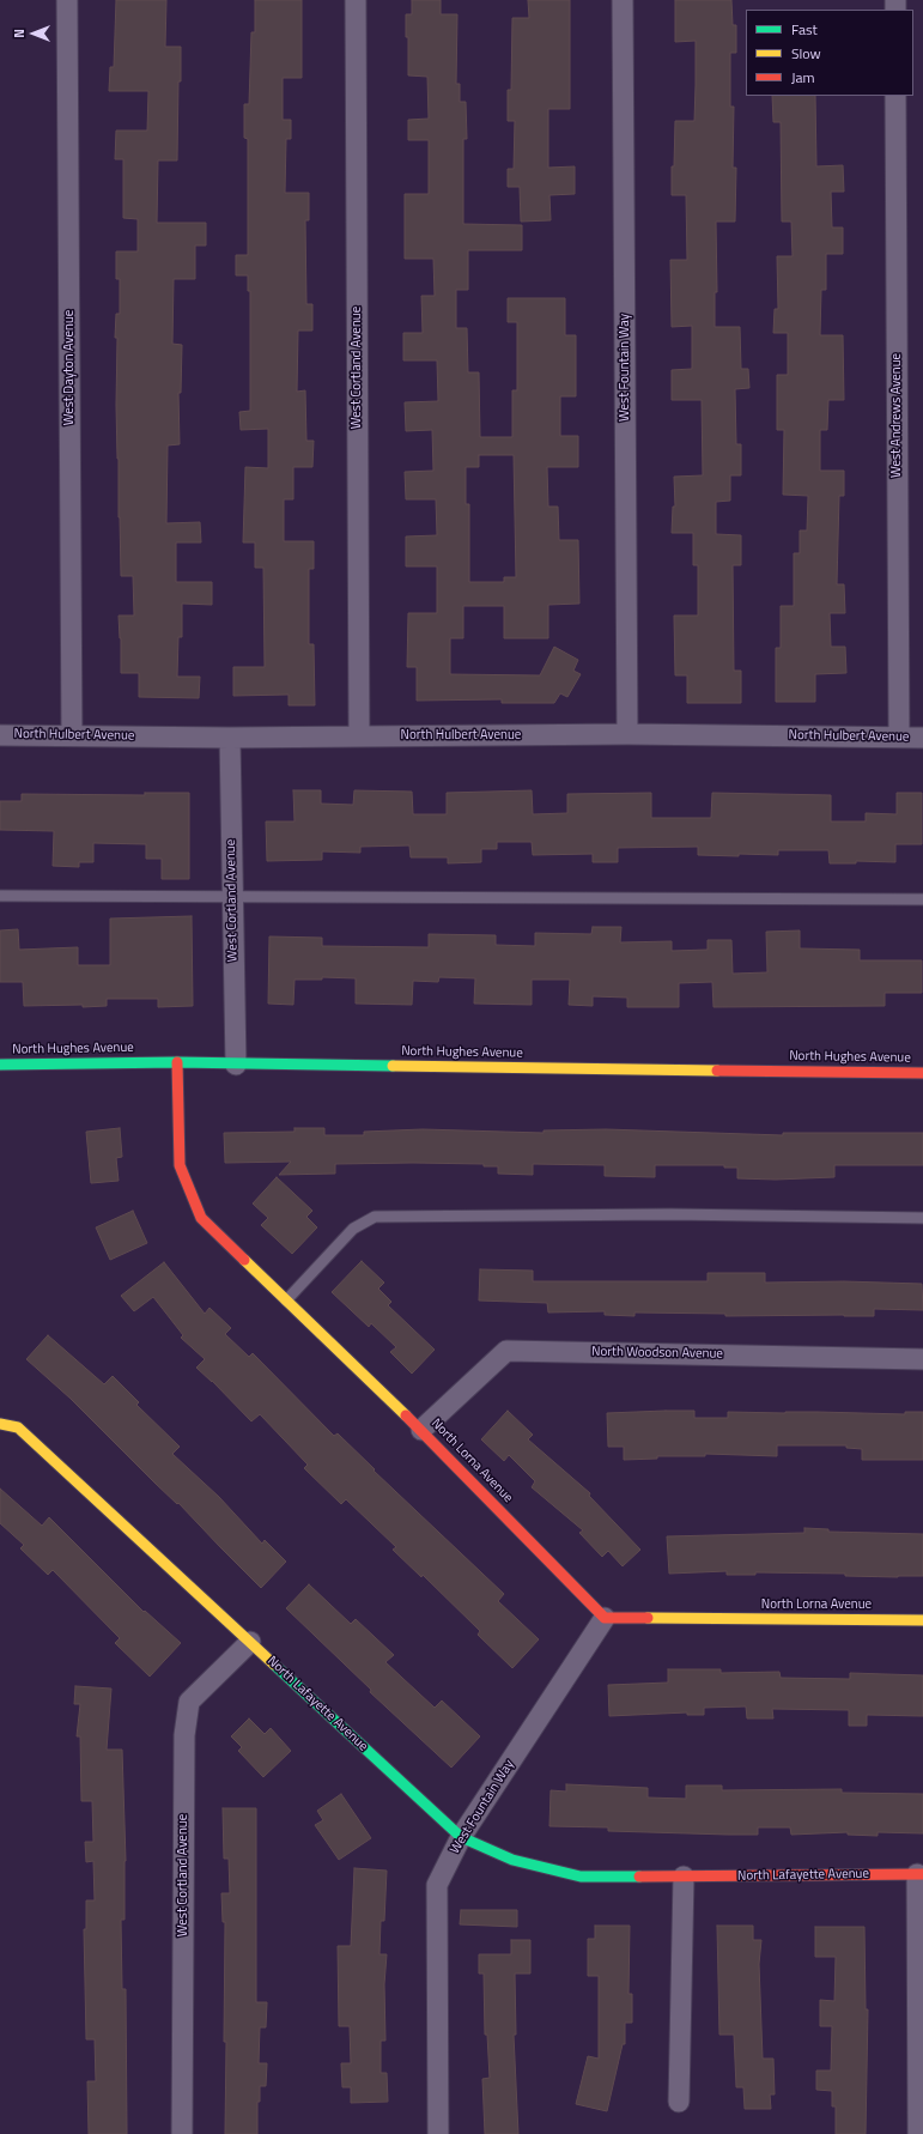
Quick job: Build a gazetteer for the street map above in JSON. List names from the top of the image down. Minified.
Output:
{"streets":{"street":["West Dayton Avenue","West Cortland Avenue","West Fountain Way","West Andrews Avenue","North Hulbert Avenue","North Hughes Avenue","North Woodson Avenue","North Lorna Avenue","North Lafayette Avenue"]},"crossings":[["West Dayton Avenue","North Hulbert Avenue"],["West Cortland Avenue","North Hulbert Avenue"],["West Cortland Avenue","North Hughes Avenue"],["West Cortland Avenue","North Lafayette Avenue"],["West Fountain Way","North Hulbert Avenue"],["West Fountain Way","North Lorna Avenue"],["West Fountain Way","North Lafayette Avenue"],["West Andrews Avenue","North Hulbert Avenue"],["North Hughes Avenue","North Lorna Avenue"],["North Woodson Avenue","North Lorna Avenue"]],"legend":["Fast","Slow","Jam"],"north":"left"}
